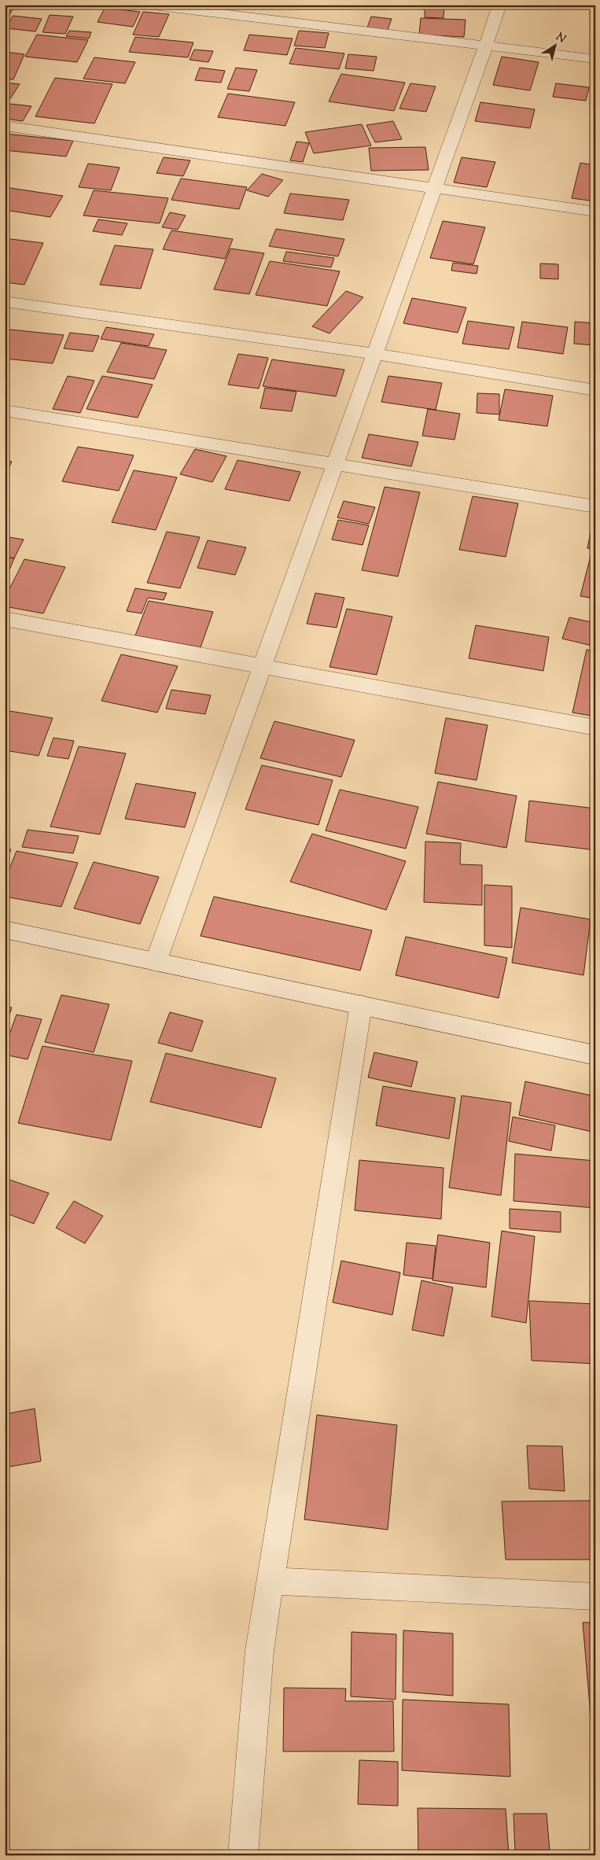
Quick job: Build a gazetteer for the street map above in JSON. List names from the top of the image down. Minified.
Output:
{"north":"top right"}
